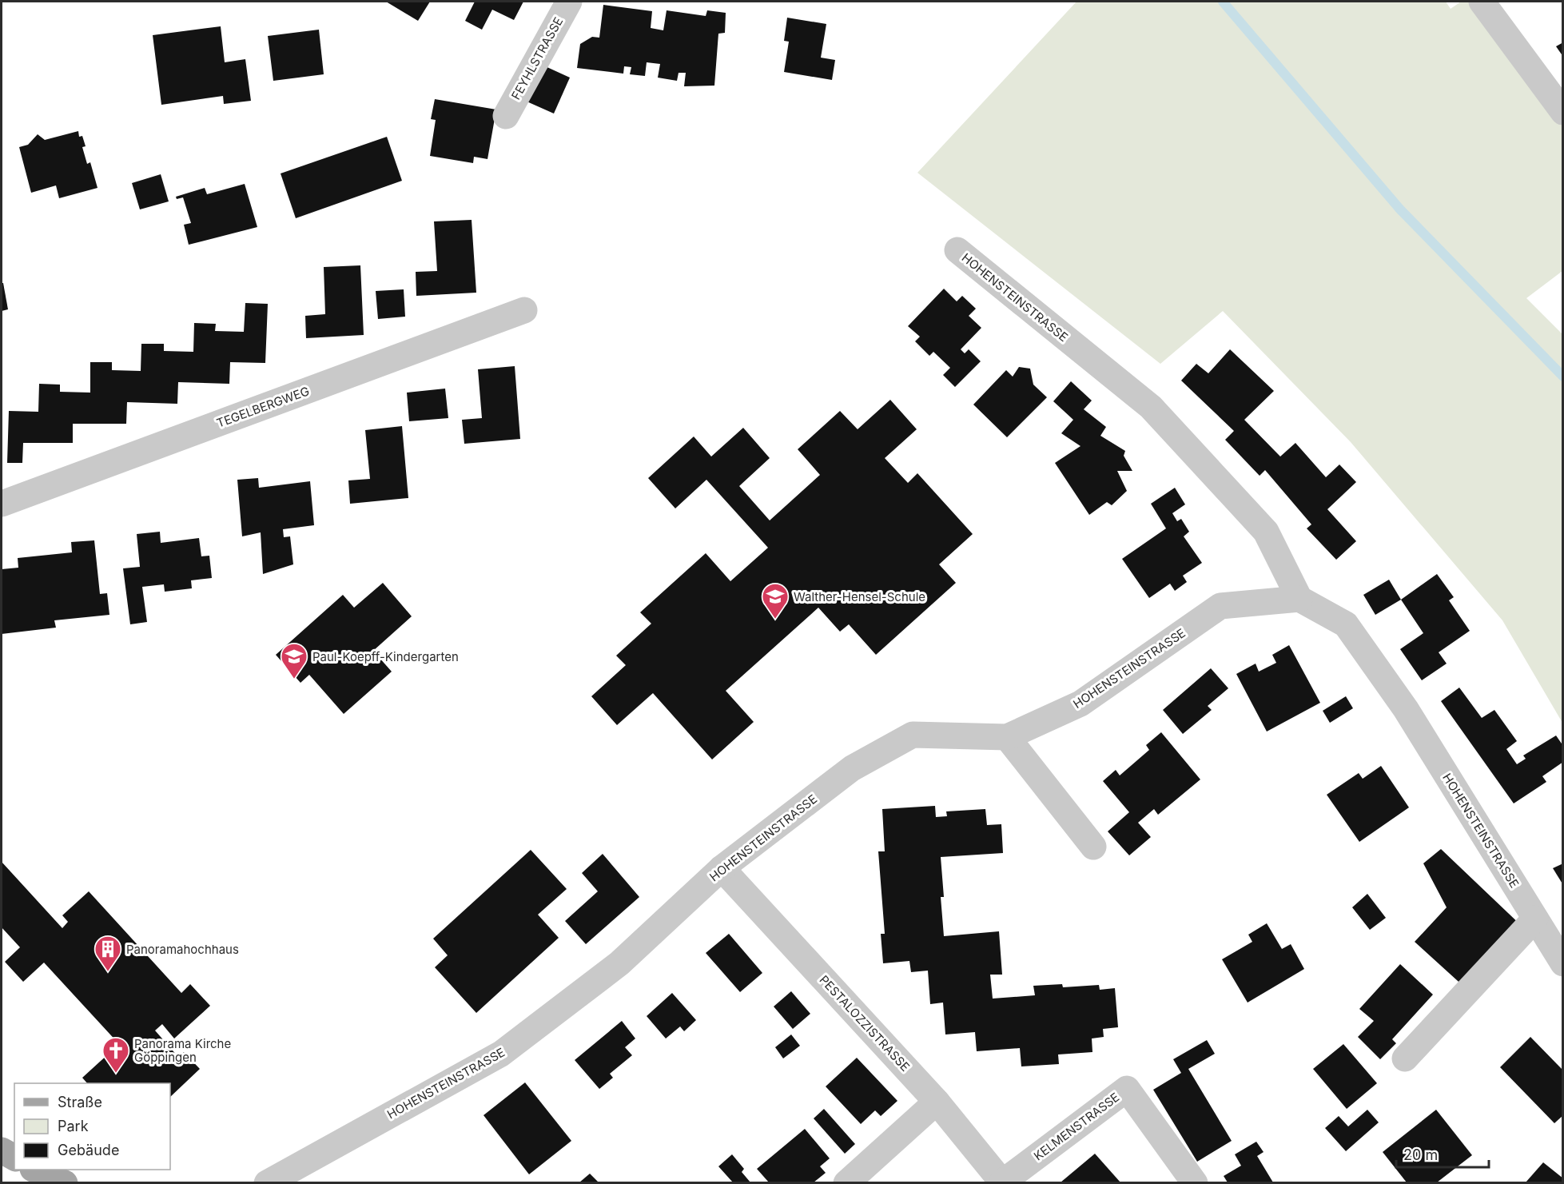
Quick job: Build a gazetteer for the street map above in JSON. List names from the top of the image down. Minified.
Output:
{"streets":{"street":["FEYHLSTRASSE","HOHENSTEINSTRASSE","TEGELBERGWEG","PESTALOZZISTRASSE","KELMENSTRASSE"]},"crossings":[["HOHENSTEINSTRASSE","PESTALOZZISTRASSE"],["PESTALOZZISTRASSE","KELMENSTRASSE"]],"places":{"school or university":["Walther-Hensel-Schule","Paul-Koepff-Kindergarten"],"building":["Panoramahochhaus"],"church":["Panorama Kirche Göppingen"]},"legend":["Straße","Park","Gebäude"],"scale_bar":"20 m"}
